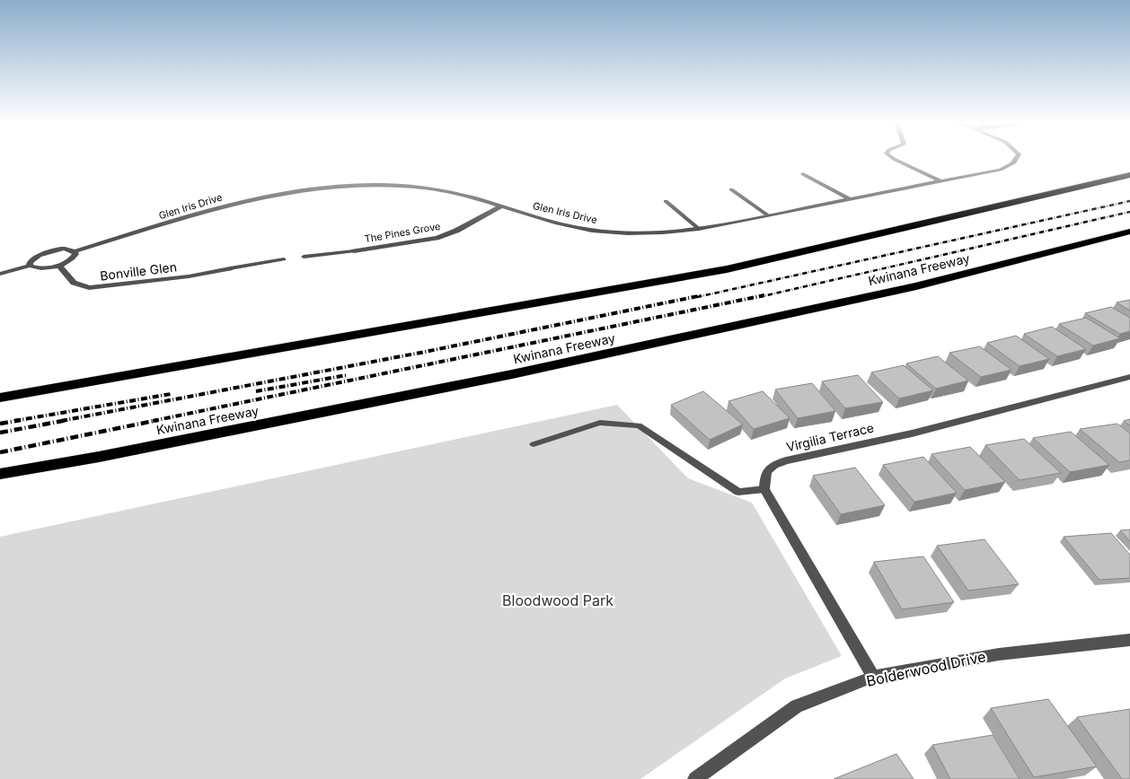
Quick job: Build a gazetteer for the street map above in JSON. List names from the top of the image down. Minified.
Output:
{"streets":{"highway":["Kwinana Freeway"],"street":["Glen Iris Drive","The Pines Grove","Bonville Glen","Virgilia Terrace","Bolderwood Drive"]},"crossings":[["Glen Iris Drive","The Pines Grove"]],"parks":["Bloodwood Park"]}
